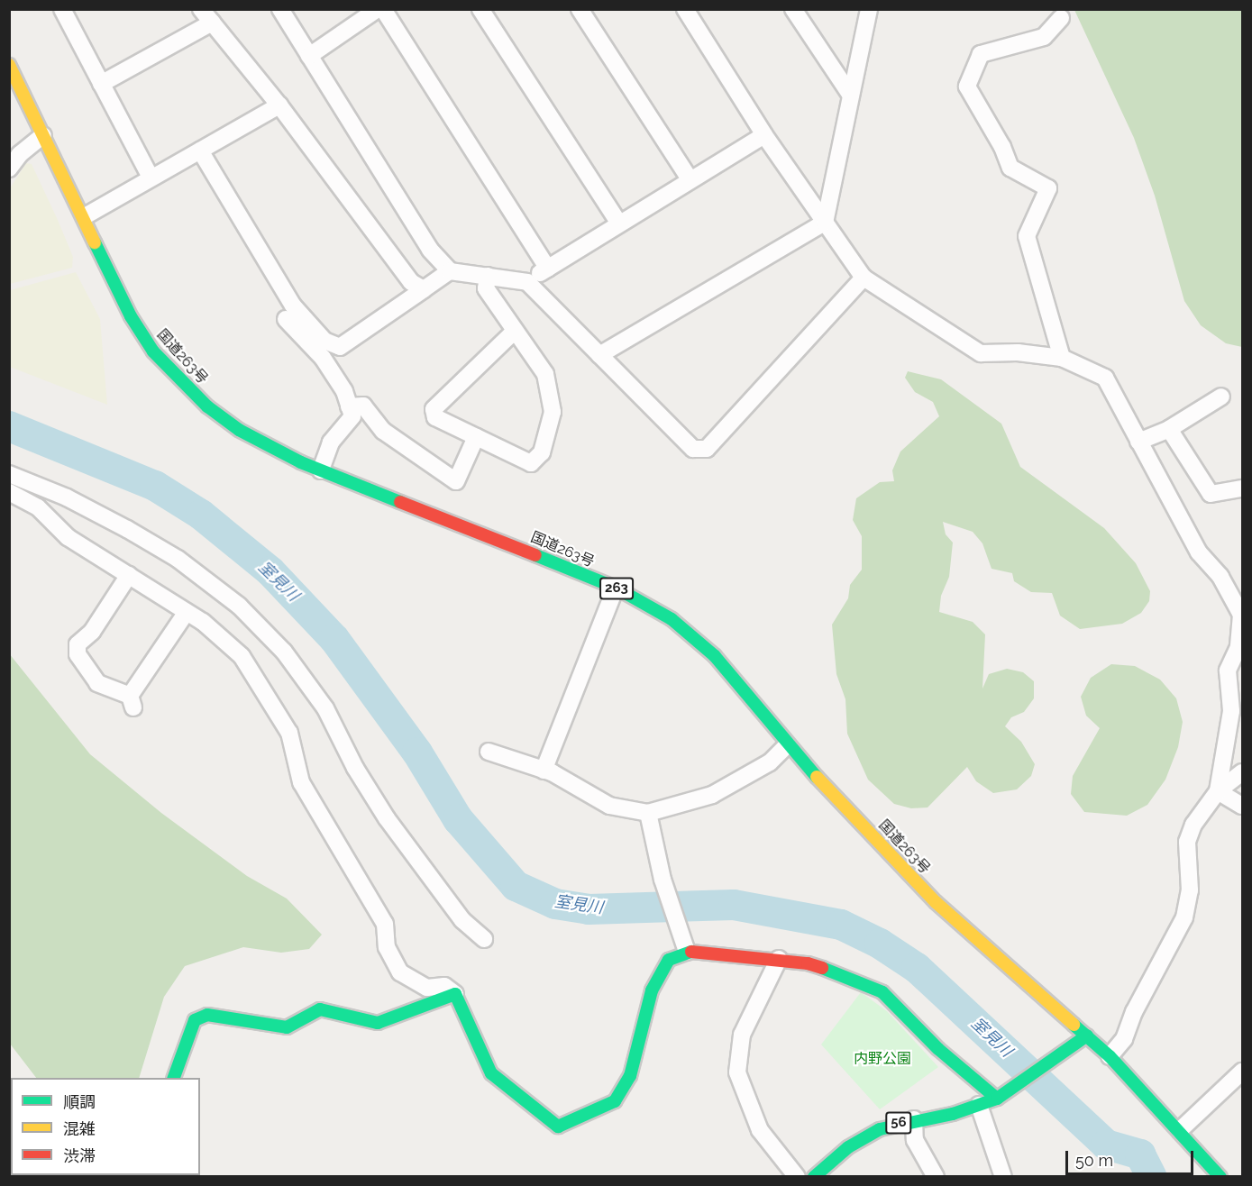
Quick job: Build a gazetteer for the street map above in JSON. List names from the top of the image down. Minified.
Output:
{"streets":{"main road":["国道263号","263","56"]},"crossings":[["国道263号","56"]],"water":["室見川"],"parks":["内野公園"],"legend":["順調","混雑","渋滞"],"scale_bar":"50 m"}
